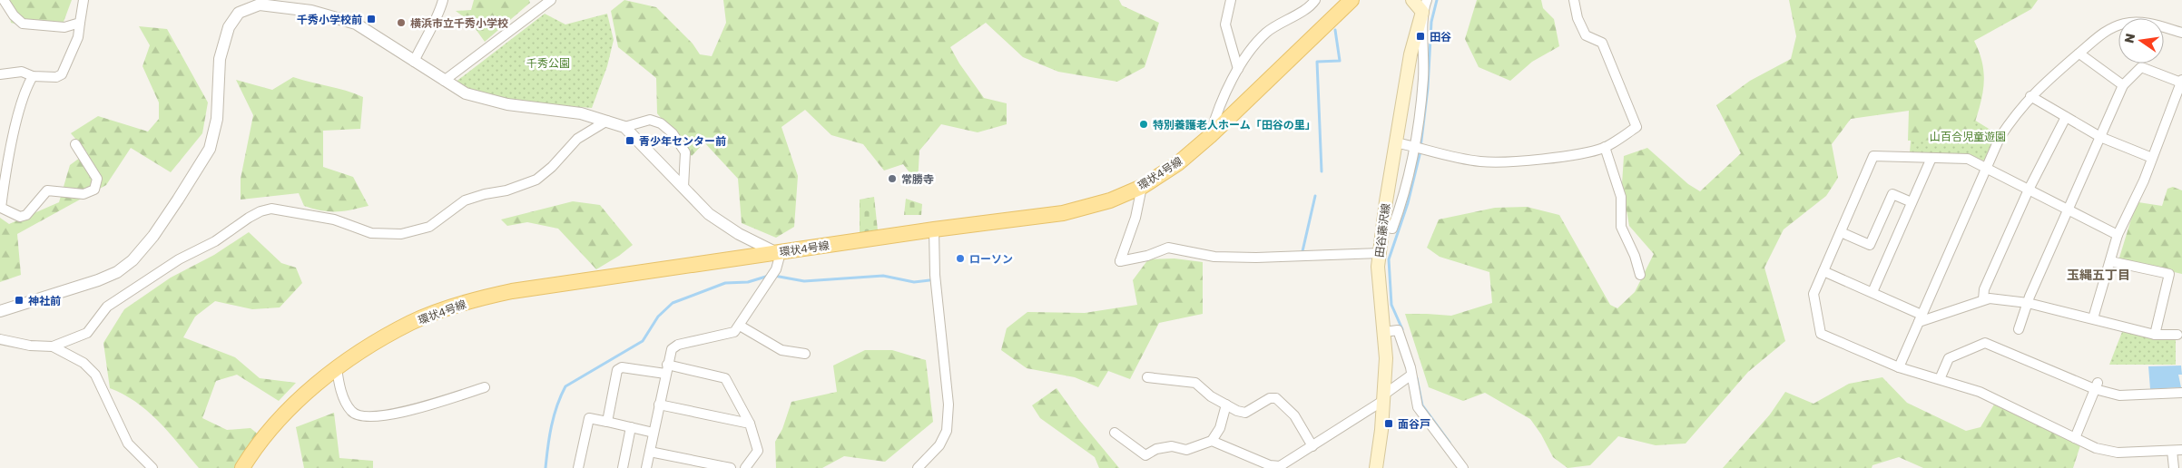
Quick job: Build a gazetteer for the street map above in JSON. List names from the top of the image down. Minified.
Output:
{"streets":{"main road":["環状4号線","田谷藤沢線"]},"districts":["玉縄五丁目"],"parks":["千秀公園","山百合児童遊園"],"places":{"transit":["千秀小学校前","田谷","青少年センター前","神社前","面谷戸"],"other":["横浜市立千秀小学校","特別養護老人ホーム「田谷の里」","常勝寺","ローソン"]},"north":"left"}
